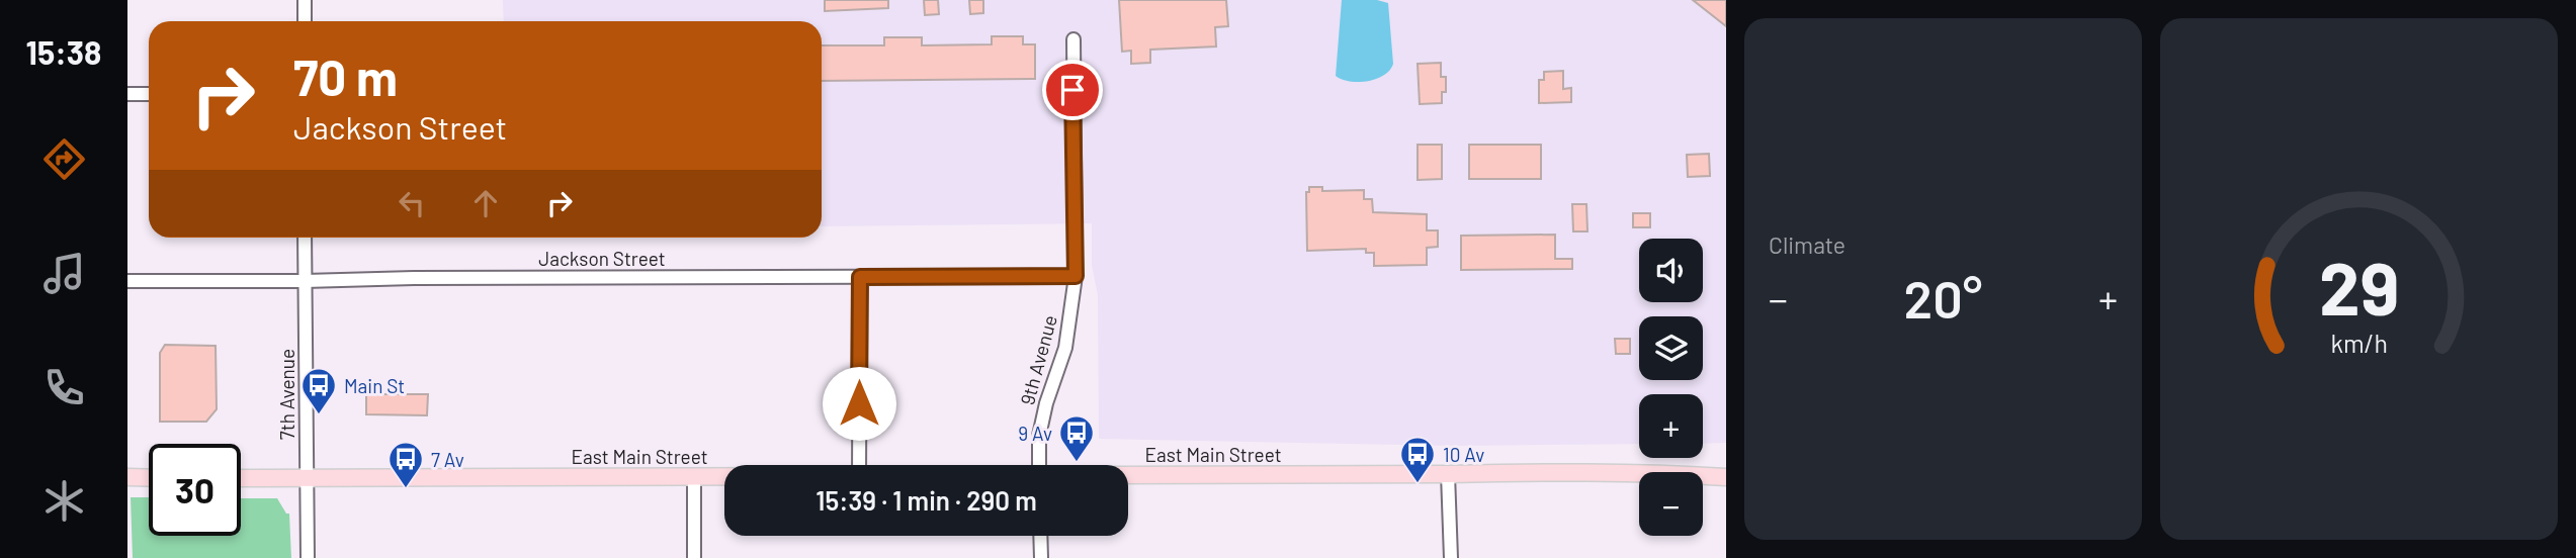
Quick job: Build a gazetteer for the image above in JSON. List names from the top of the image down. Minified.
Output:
{"streets":{"main road":["East Main Street"],"street":["Jackson Street","9th Avenue","7th Avenue"]},"crossings":[["Jackson Street","9th Avenue"],["Jackson Street","7th Avenue"],["7th Avenue","East Main Street"]],"places":{"bus stop":["Main St","9 Av","10 Av","7 Av"]},"page":{"tabs":"15:38","tile":"Climate","turn":["70 m","Jackson Street"],"map_buttons":["+","−"],"heat":["−","20°","+"],"limit":"30","trip":"15:39 · 1 min · 290 m","gauge":["29","km/h"]}}
